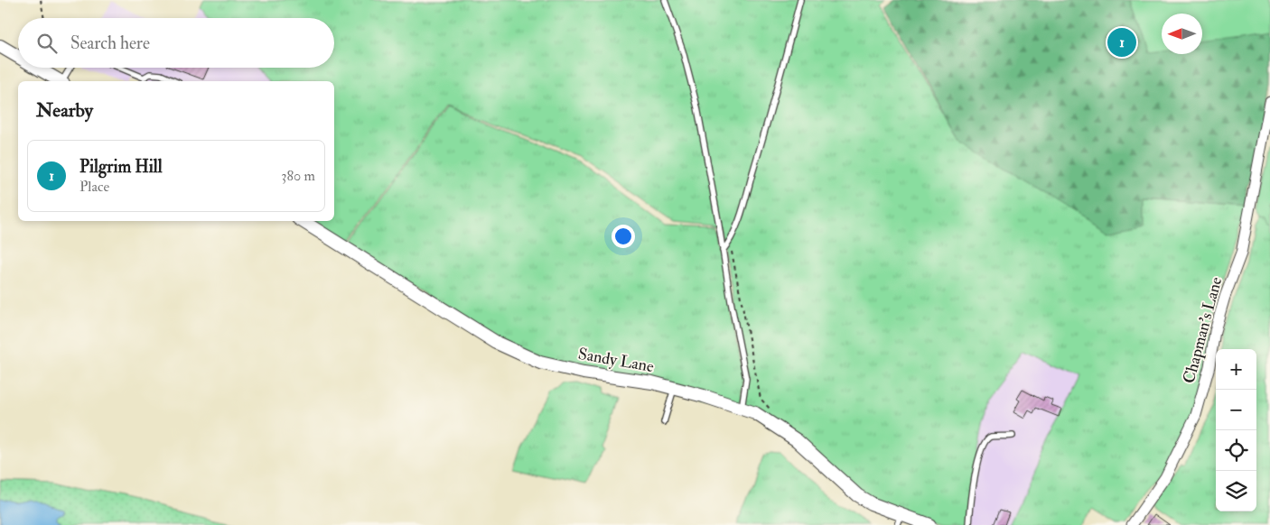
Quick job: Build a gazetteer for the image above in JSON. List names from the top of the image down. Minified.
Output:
{"streets":{"street":["Chapman's Lane","Sandy Lane"]},"north":"left","page":{"search":"Search here","pins":"1","heading":"Nearby","list":[{"mark":"1","name":"Pilgrim Hill","note":"Place","value":"380 m"}],"map_buttons":["+","−"]}}
